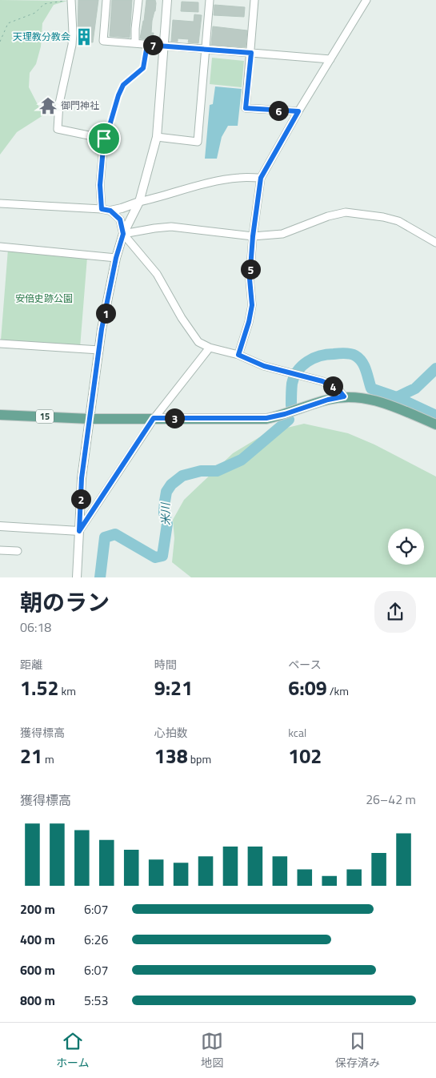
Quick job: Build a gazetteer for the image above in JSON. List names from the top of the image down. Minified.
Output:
{"streets":{"main road":["15"]},"water":["米川"],"parks":["安倍史跡公園"],"places":{"building":["天理教分教会"],"temple":["御門神社"]},"page":{"pins":["7","6","5","1","4","3","2"],"heading":["朝のラン","06:18"],"stats":[["距離","1.52 km"],["時間","9:21"],["ペース","6:09 /km"],["獲得標高","21 m"],["心拍数","138 bpm"],["kcal","102"]],"chart":["獲得標高","26–42 m"],"list":[{"name":"200 m","note":"6:07"},{"name":"400 m","note":"6:26"},{"name":"600 m","note":"6:07"},{"name":"800 m","note":"5:53"}],"tabs":["ホーム","地図","保存済み"]}}
